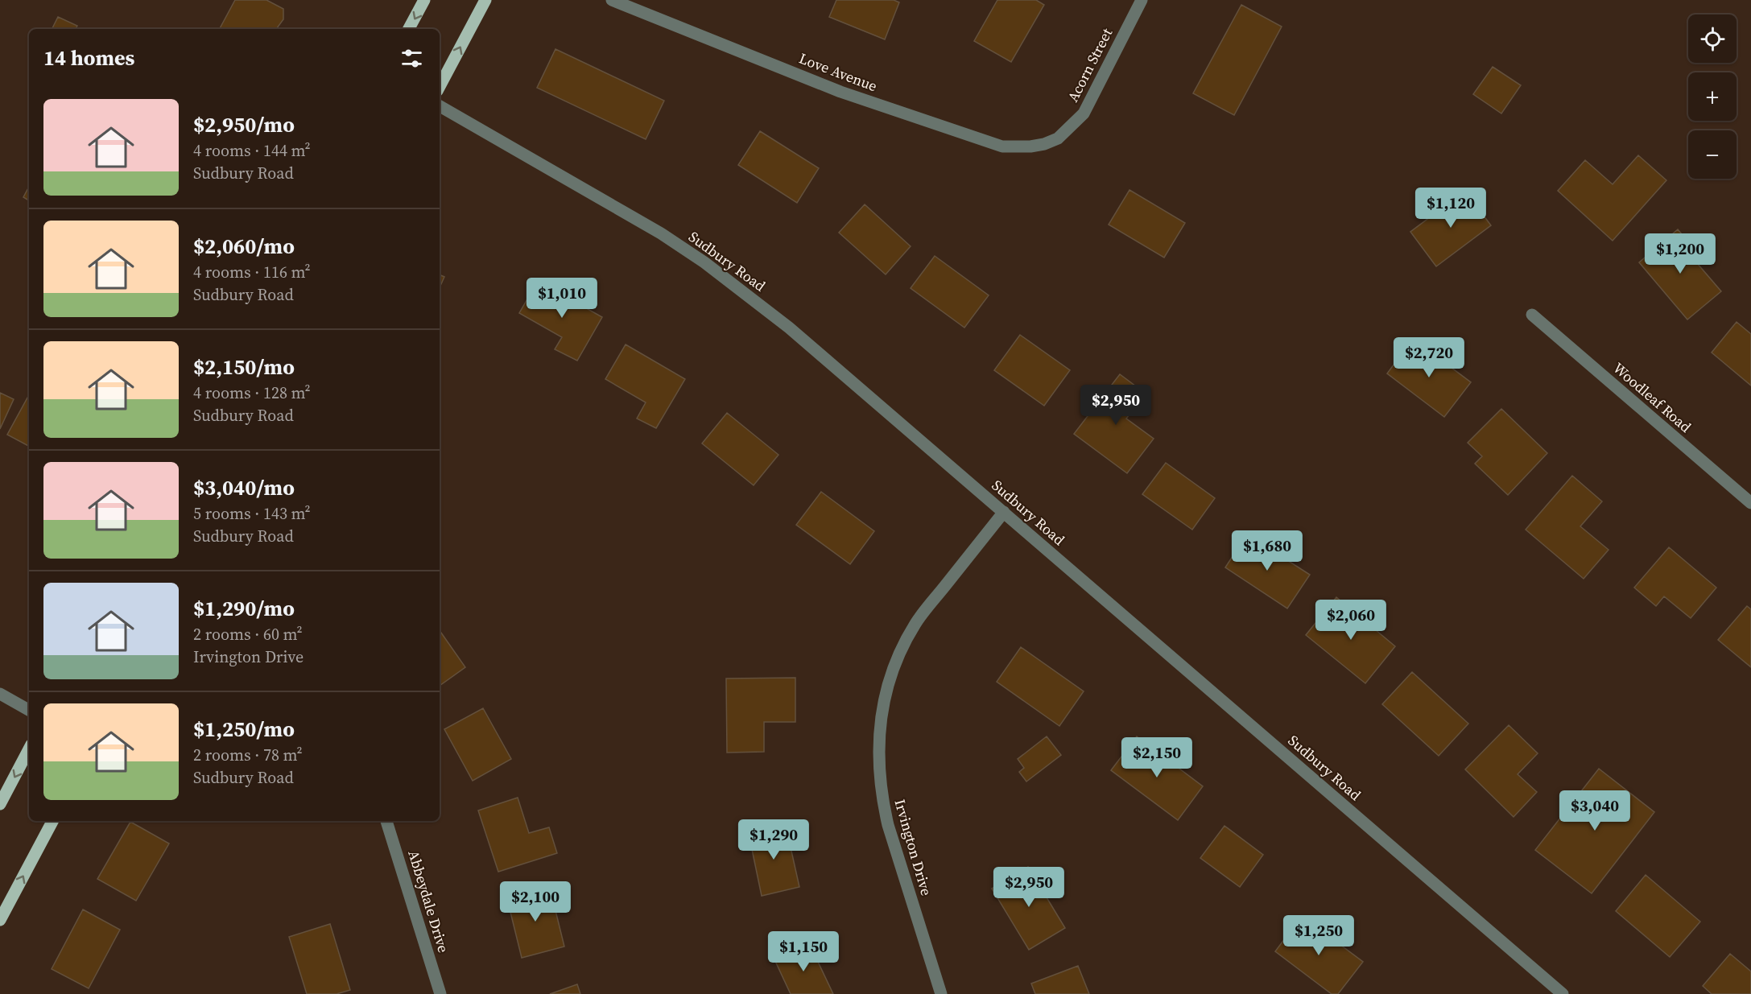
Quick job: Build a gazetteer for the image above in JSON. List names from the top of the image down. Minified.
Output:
{"streets":{"street":["Acorn Street","Love Avenue","Sudbury Road","Woodleaf Road","Irvington Drive","Abbeydale Drive"]},"crossings":[["Acorn Street","Love Avenue"],["Sudbury Road","Irvington Drive"]],"page":{"map_buttons":["+","−"],"heading":"14 homes","list":[{"name":"$2,950/mo","note":"4 rooms · 144 m² · Sudbury Road"},{"name":"$2,060/mo","note":"4 rooms · 116 m² · Sudbury Road"},{"name":"$2,150/mo","note":"4 rooms · 128 m² · Sudbury Road"},{"name":"$3,040/mo","note":"5 rooms · 143 m² · Sudbury Road"},{"name":"$1,290/mo","note":"2 rooms · 60 m² · Irvington Drive"},{"name":"$1,250/mo","note":"2 rooms · 78 m² · Sudbury Road"}],"price":["$1,120","$1,200","$1,010","$2,720","$2,950","$1,680","$2,060","$2,150","$3,040","$1,290","$2,950","$2,100","$1,250","$1,150"]}}
